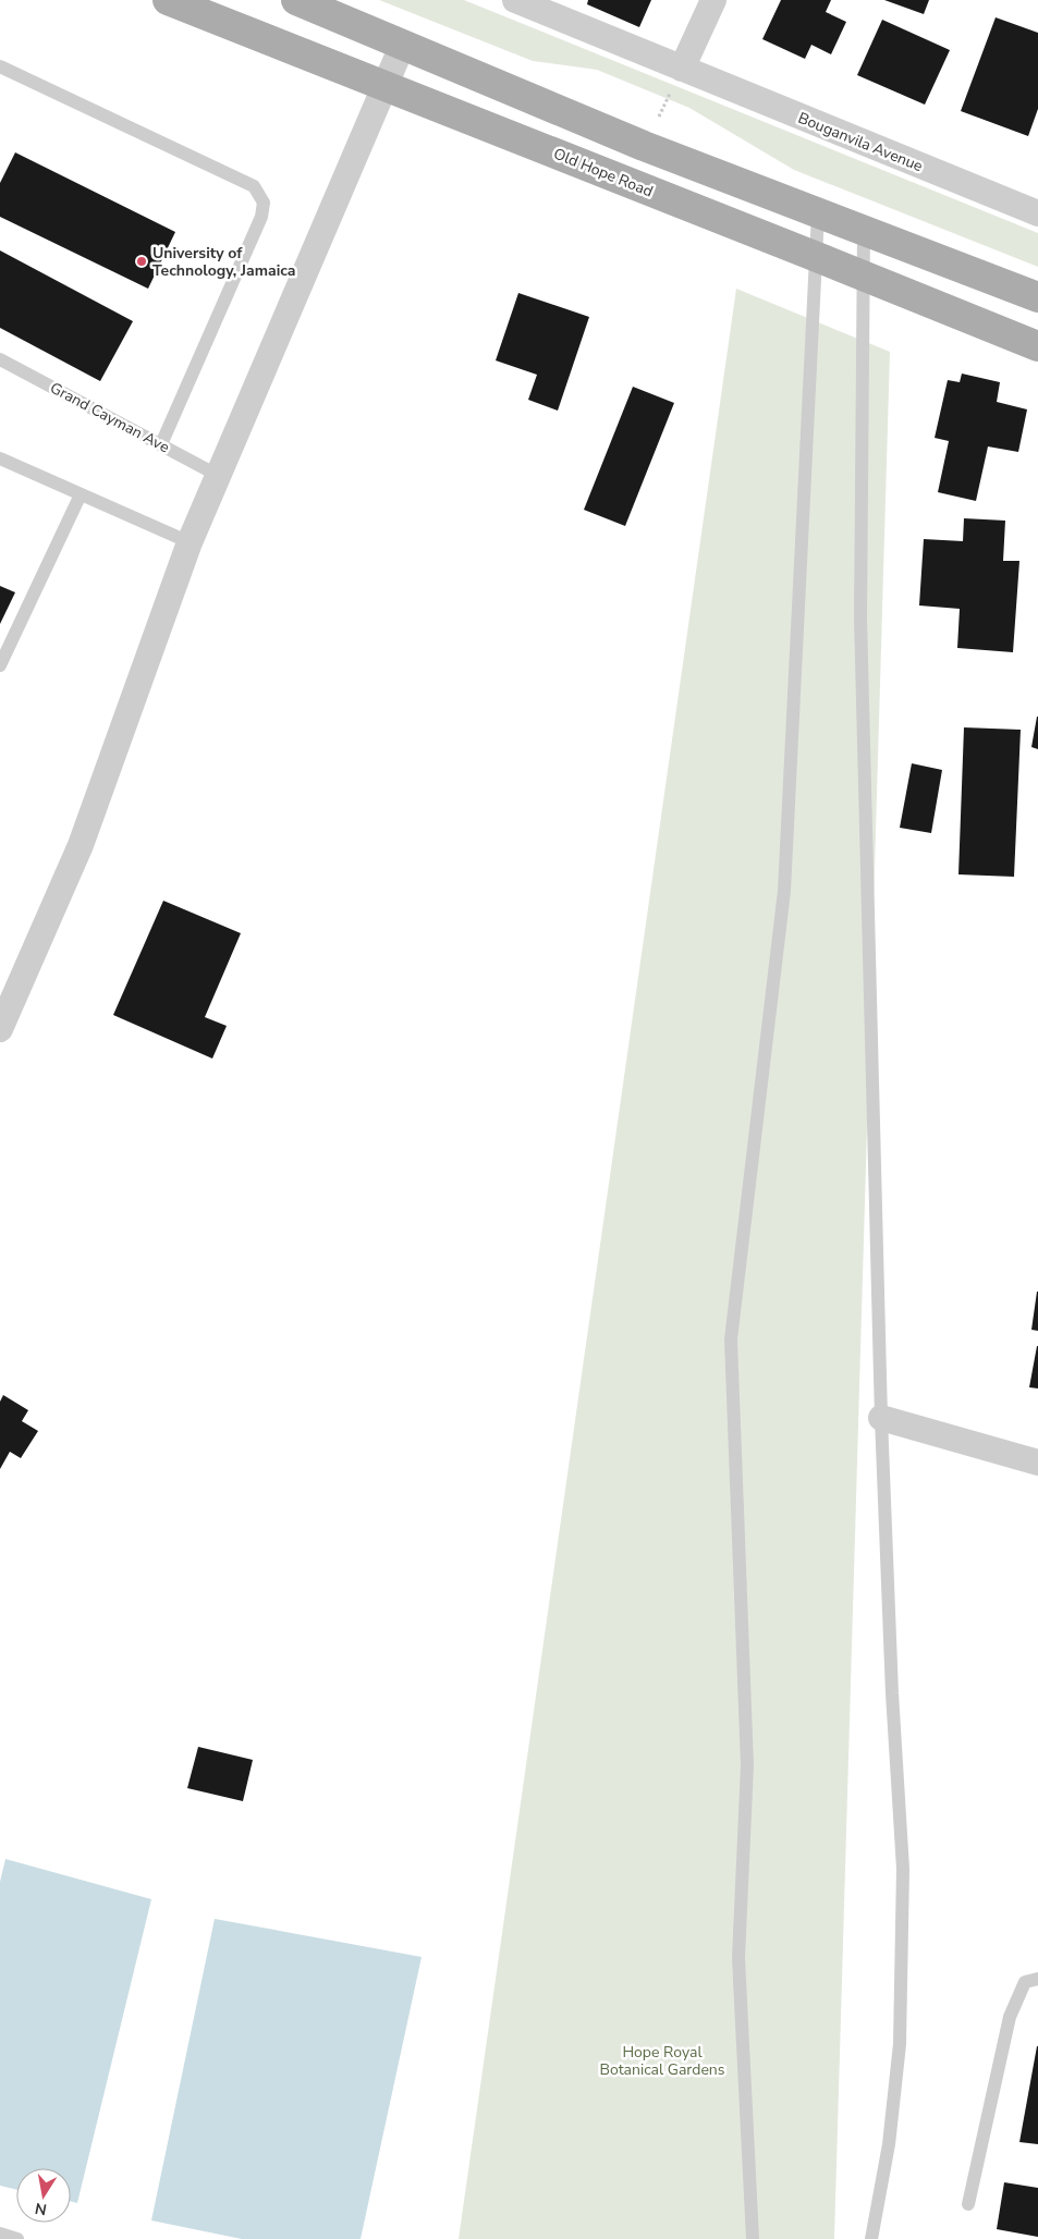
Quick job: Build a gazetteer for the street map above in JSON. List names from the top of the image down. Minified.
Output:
{"streets":{"main road":["Old Hope Road"],"street":["Bouganvila Avenue"],"lane":["Grand Cayman Ave"]},"parks":["Hope Royal Botanical Gardens"],"places":["University of Technology, Jamaica"],"north":"bottom"}
